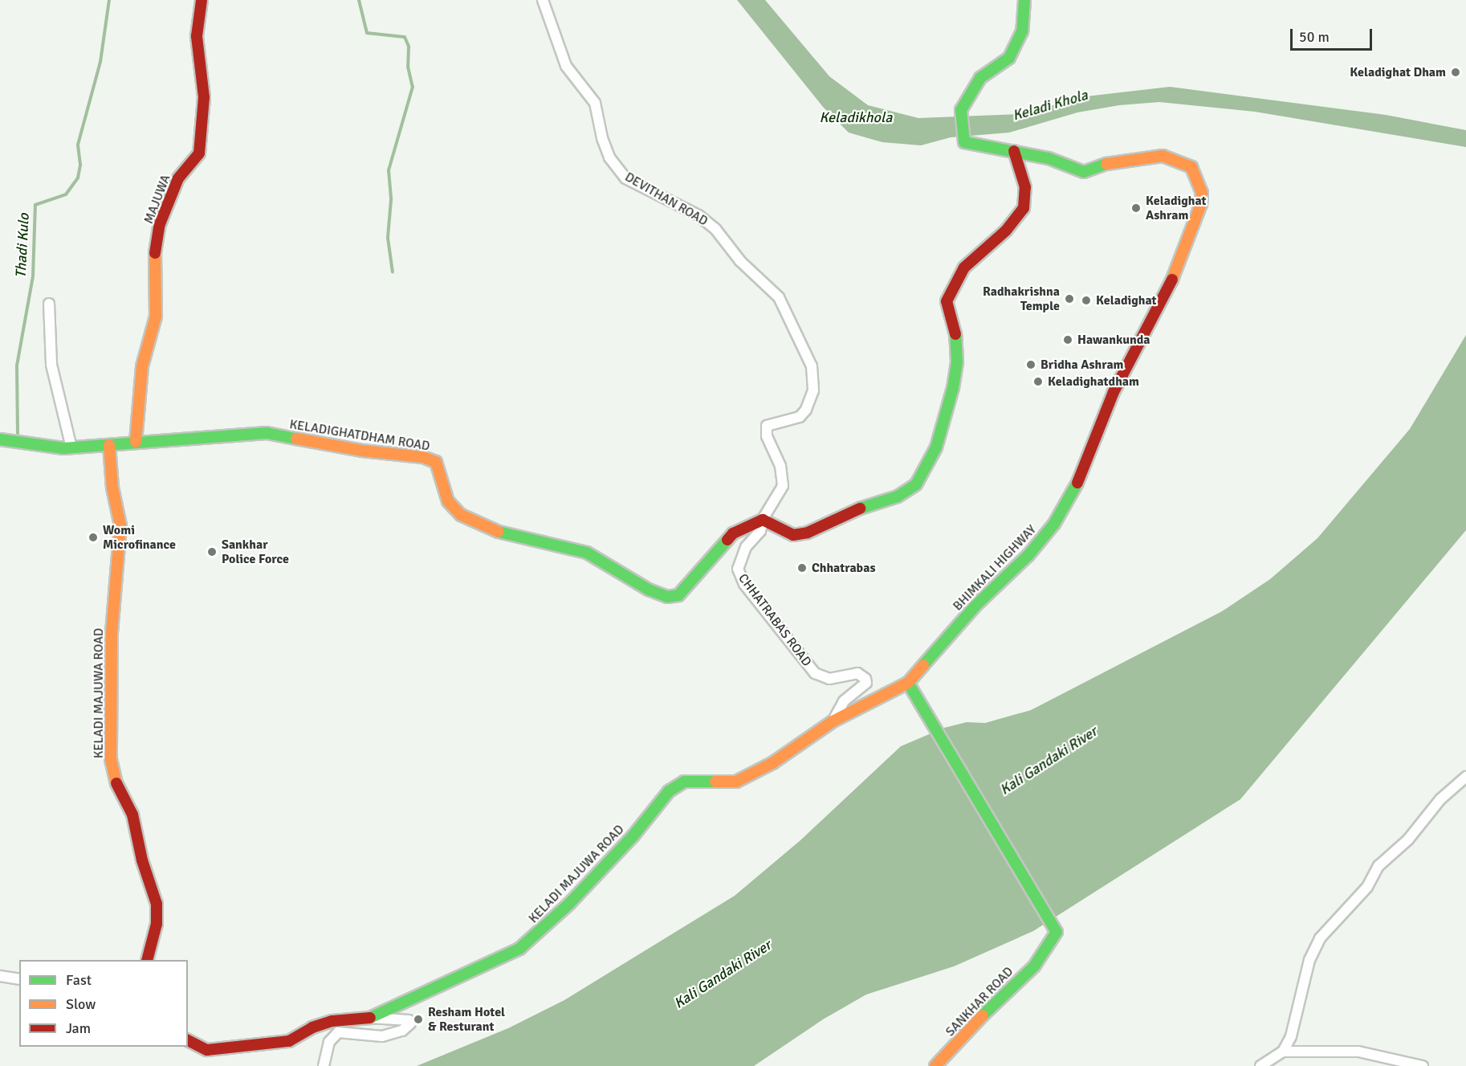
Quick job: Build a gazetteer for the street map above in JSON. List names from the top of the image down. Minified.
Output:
{"streets":{"street":["MAJUWA","DEVITHAN ROAD","KELADIGHATDHAM ROAD","BHIMKALI HIGHWAY","CHHATRABAS ROAD","KELADI MAJUWA ROAD","SANKHAR ROAD"]},"crossings":[["MAJUWA","KELADIGHATDHAM ROAD"],["DEVITHAN ROAD","KELADIGHATDHAM ROAD"],["DEVITHAN ROAD","CHHATRABAS ROAD"],["KELADIGHATDHAM ROAD","CHHATRABAS ROAD"],["BHIMKALI HIGHWAY","KELADI MAJUWA ROAD"],["BHIMKALI HIGHWAY","SANKHAR ROAD"],["CHHATRABAS ROAD","KELADI MAJUWA ROAD"],["KELADI MAJUWA ROAD","SANKHAR ROAD"]],"water":["Keladi Khola","Keladikhola","Thadi Kulo","Kali Gandaki River"],"places":["Keladighat Dham","Keladighat Ashram","Radhakrishna Temple","Keladighat","Hawankunda","Bridha Ashram","Keladighatdham","Womi Microfinance","Sankhar Police Force","Chhatrabas","Resham Hotel & Resturant"],"legend":["Fast","Slow","Jam"],"scale_bar":"50 m"}
